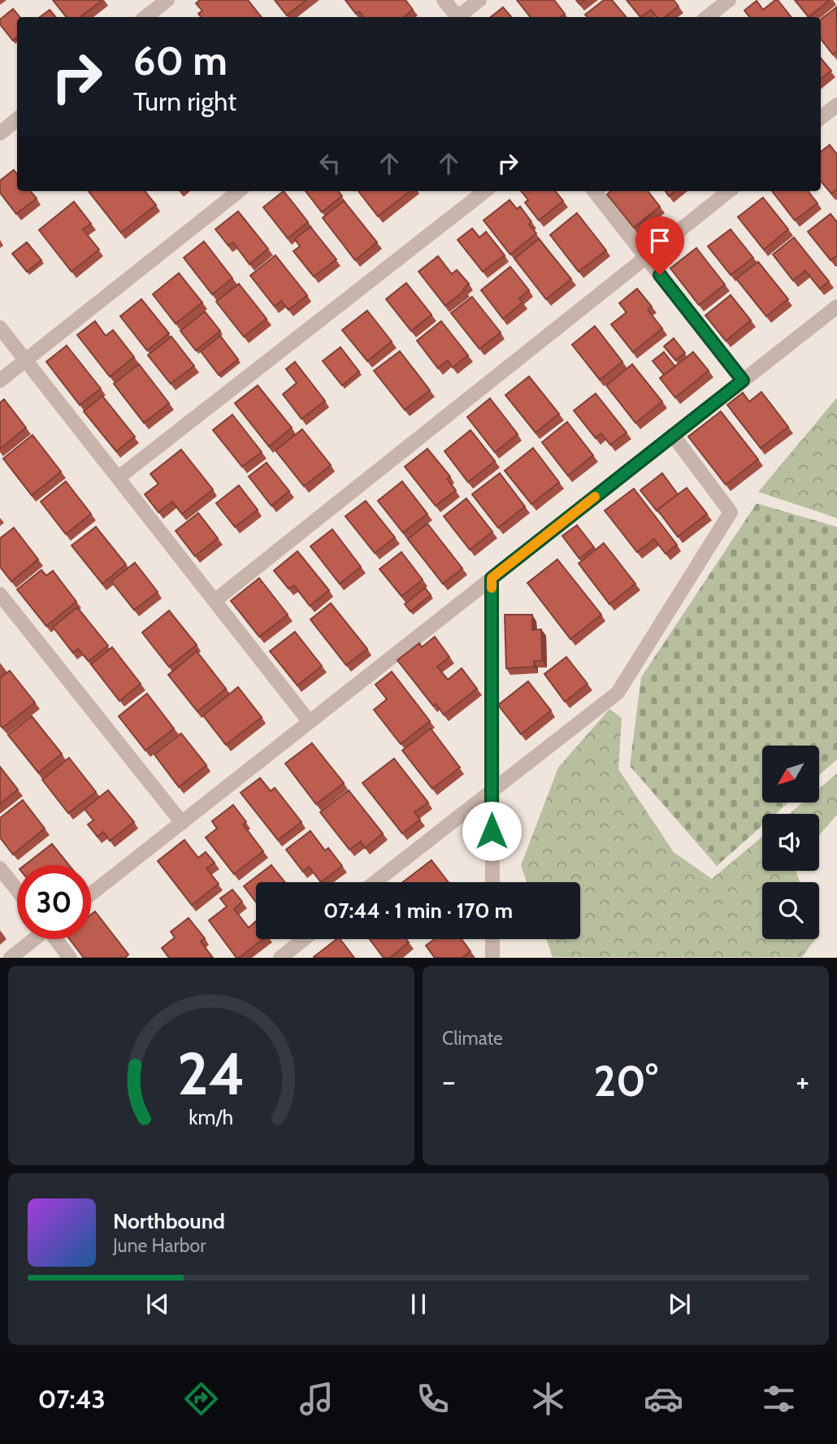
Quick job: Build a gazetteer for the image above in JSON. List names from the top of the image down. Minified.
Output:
{"north":"bottom left","page":{"turn":["60 m","Turn right"],"limit":"30","trip":"07:44 · 1 min · 170 m","tile":"Climate","heat":["−","20°","+"],"song":["Northbound","June Harbor"],"tabs":"07:43","gauge":["24","km/h"]}}
